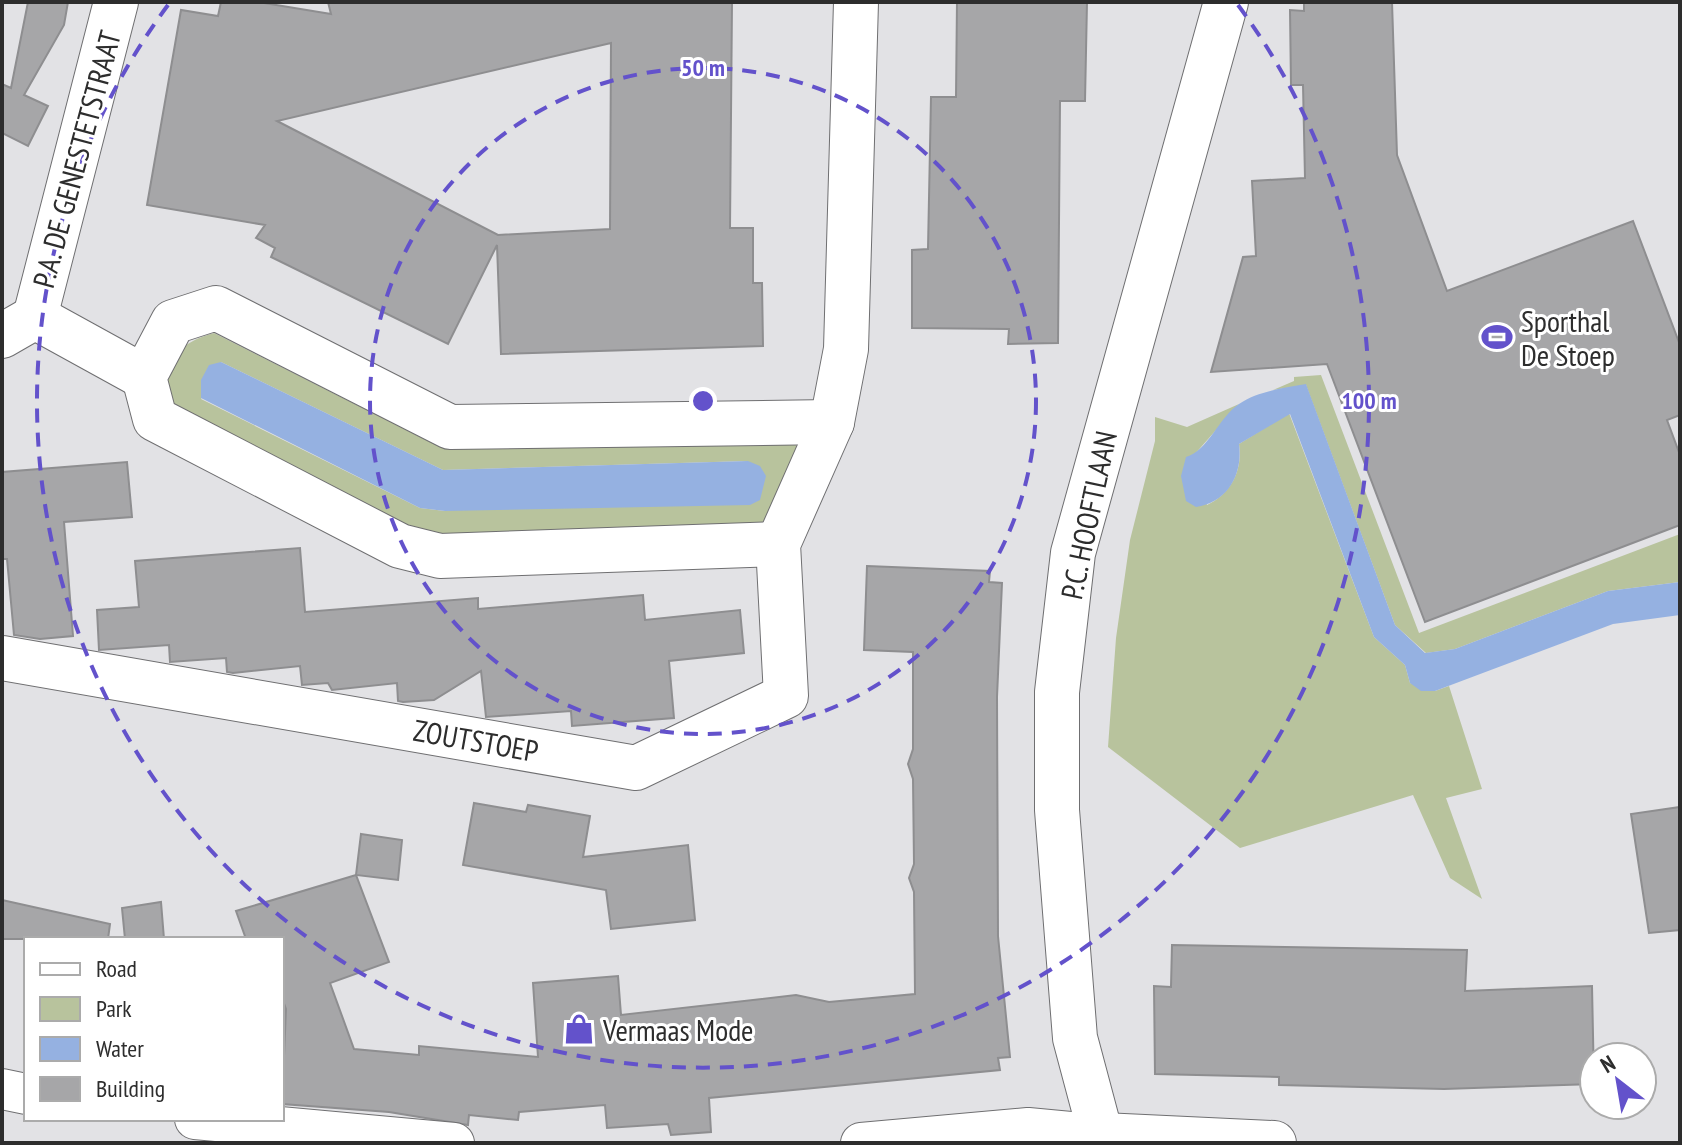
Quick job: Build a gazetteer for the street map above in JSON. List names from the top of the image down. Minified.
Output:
{"streets":{"street":["P.A. DE GENESTETSTRAAT","P.C. HOOFTLAAN","ZOUTSTOEP"]},"places":{"sports":["Sporthal De Stoep"],"shop":["Vermaas Mode"]},"legend":["Road","Park","Water","Building"],"north":"top left","rings":["50 m","100 m"]}
